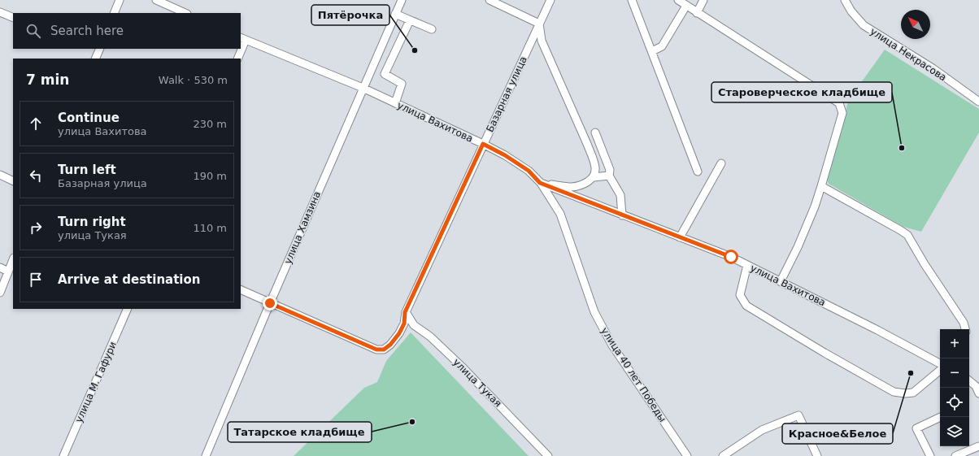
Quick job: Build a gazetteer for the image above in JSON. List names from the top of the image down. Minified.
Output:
{"streets":{"street":["улица Некрасова","Базарная улица","улица Вахитова","улица Хамзина","улица 40 лет Победы","улица М. Гафури","улица Тукая"]},"crossings":[["Базарная улица","улица Вахитова"],["Базарная улица","улица Хамзина"],["Базарная улица","улица Тукая"],["улица Вахитова","улица Хамзина"],["улица Вахитова","улица 40 лет Победы"]],"places":["Пятёрочка","Староверческое кладбище","Красное&Белое","Татарское кладбище"],"north":"top left","page":{"search":"Search here","heading":["7 min","Walk · 530 m"],"list":[["Continue","улица Вахитова","230 m"],["Turn left","Базарная улица","190 m"],["Turn right","улица Тукая","110 m"],"Arrive at destination"],"map_buttons":["+","−"]}}
